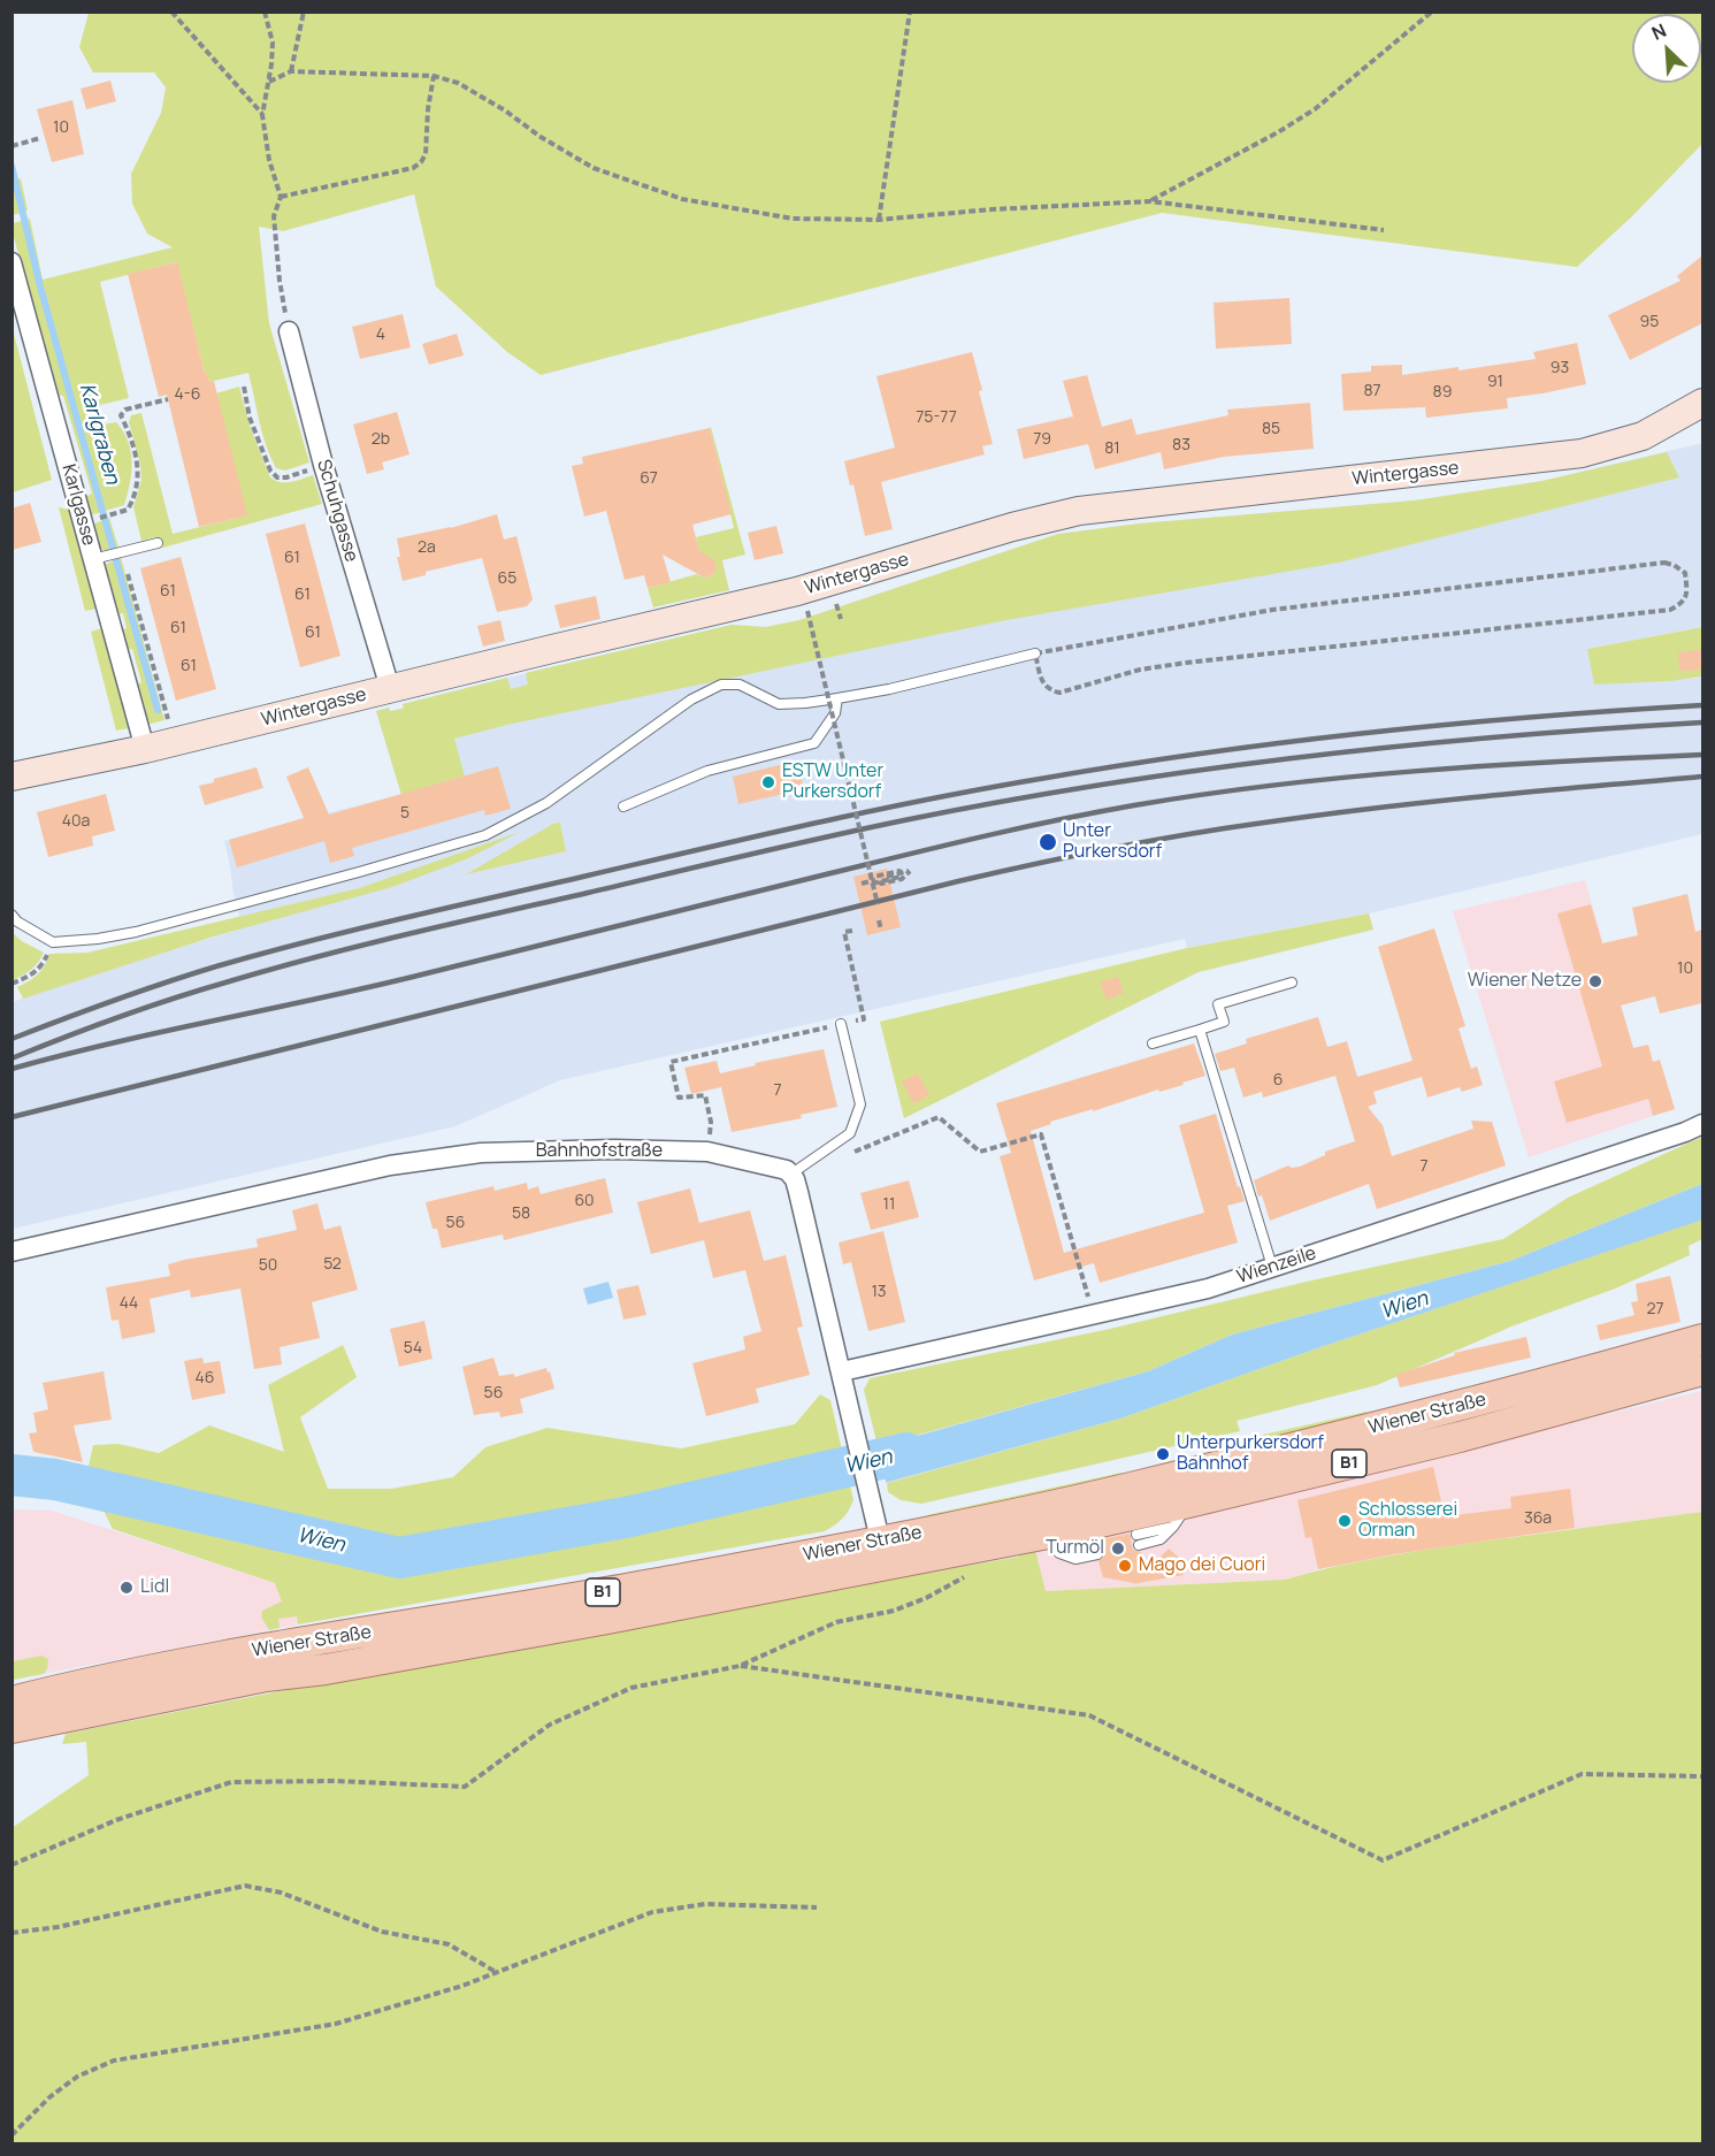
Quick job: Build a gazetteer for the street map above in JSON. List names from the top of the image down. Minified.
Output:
{"streets":{"main road":["Wiener Straße","B1"],"street":["Wintergasse","Karlgasse","Schuhgasse","Bahnhofstraße","Wienzeile"]},"crossings":[["Wintergasse","Karlgasse"],["Wintergasse","Schuhgasse"]],"water":["Karlgraben","Wien"],"places":["ESTW Unter Purkersdorf","Unter Purkersdorf","Wiener Netze","Unterpurkersdorf Bahnhof","Schlosserei Orman","Turmöl","Mago dei Cuori","Lidl"],"house_numbers":["10","95","4","93","91","87","89","4-6","75-77","85","2b","79","83","81","67","2a","61","65","61","61","61","61","61","5","40a","10","6","7","7","60","11","58","56","52","50","13","44","27","54","46","56","36a"],"north":"top left"}
